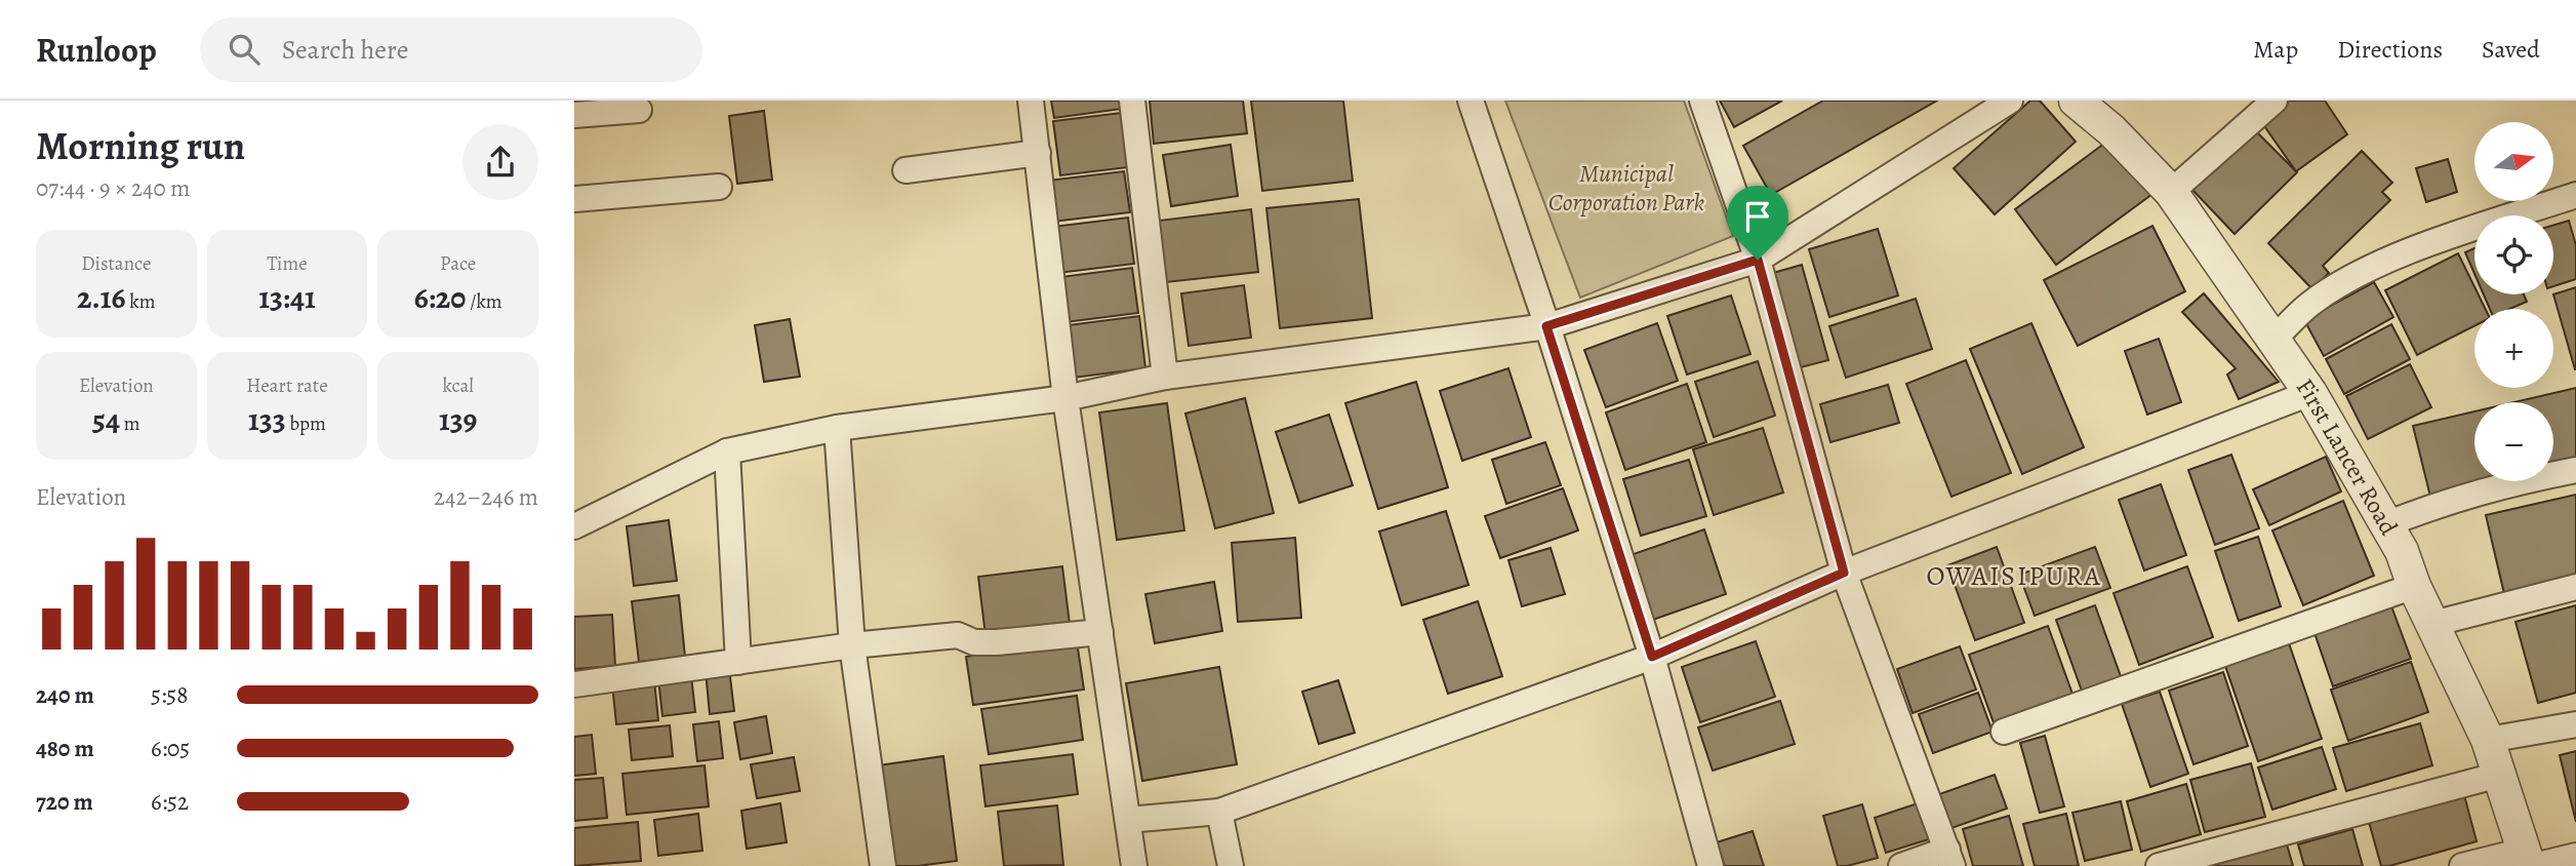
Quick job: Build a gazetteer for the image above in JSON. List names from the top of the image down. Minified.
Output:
{"streets":{"street":["First Lancer Road"]},"districts":["OWAISIPURA"],"parks":["Municipal Corporation Park"],"north":"right","page":{"header":"Runloop","search":"Search here","nav":["Map","Directions","Saved"],"heading":["Morning run","07:44 · 9 × 240 m"],"map_buttons":["+","−"],"stats":[["Distance","2.16 km"],["Time","13:41"],["Pace","6:20 /km"],["Elevation","54 m"],["Heart rate","133 bpm"],["kcal","139"]],"chart":["Elevation","242–246 m"],"list":[{"name":"240 m","note":"5:58"},{"name":"480 m","note":"6:05"},{"name":"720 m","note":"6:52"}]}}
